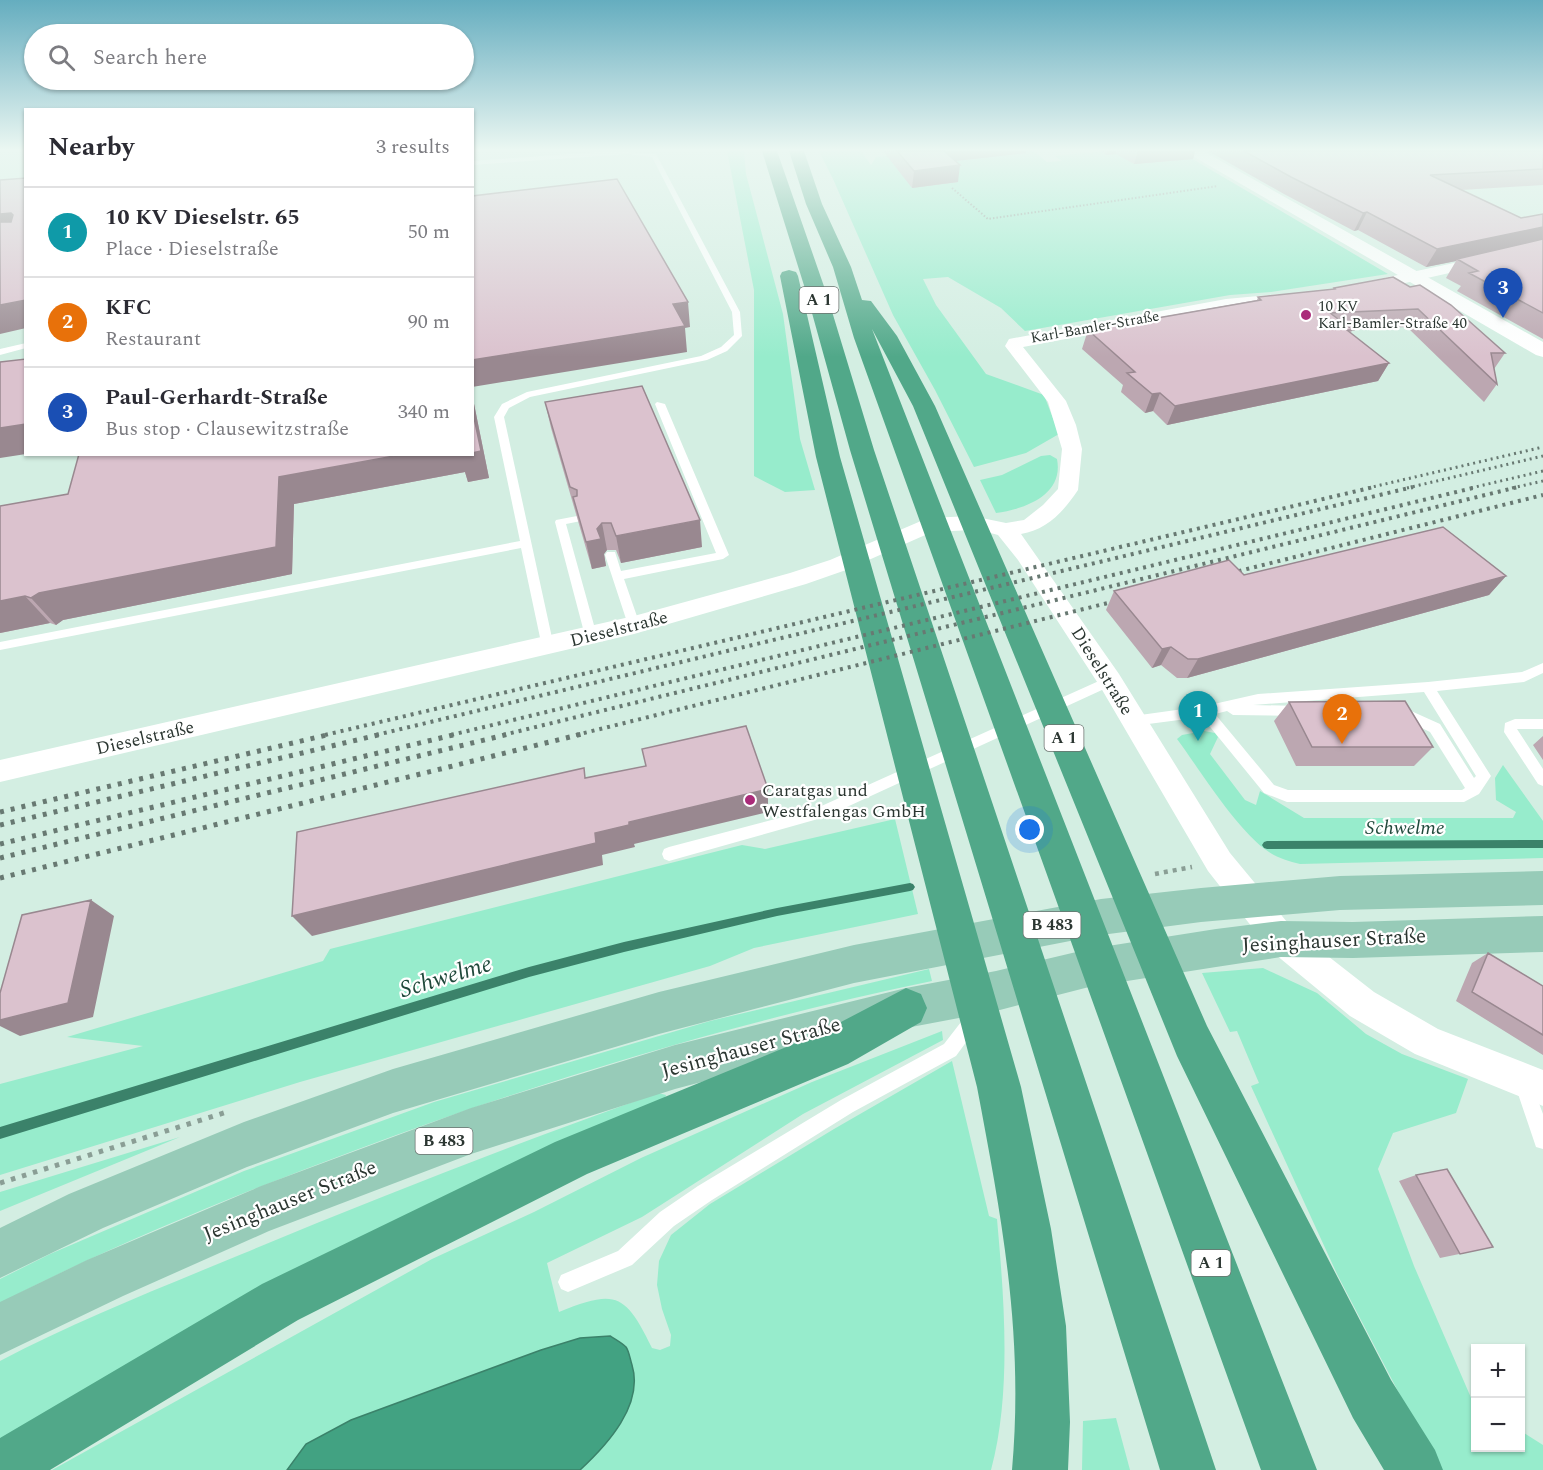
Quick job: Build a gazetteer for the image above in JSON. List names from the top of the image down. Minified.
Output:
{"streets":{"highway":["A 1"],"main road":["B 483","Jesinghauser Straße"],"street":["Karl-Bamler-Straße","Dieselstraße"]},"crossings":[["Karl-Bamler-Straße","Dieselstraße"],["Dieselstraße","B 483"],["Dieselstraße","Jesinghauser Straße"]],"water":["Schwelme"],"places":["10 KV Karl-Bamler-Straße 40","Caratgas und Westfalengas GmbH"],"page":{"search":"Search here","heading":["Nearby","3 results"],"list":[{"mark":"1","name":"10 KV Dieselstr. 65","note":"Place · Dieselstraße","value":"50 m"},{"mark":"2","name":"KFC","note":"Restaurant","value":"90 m"},{"mark":"3","name":"Paul-Gerhardt-Straße","note":"Bus stop · Clausewitzstraße","value":"340 m"}],"pins":["3","1","2"],"map_buttons":["+","−"]}}
